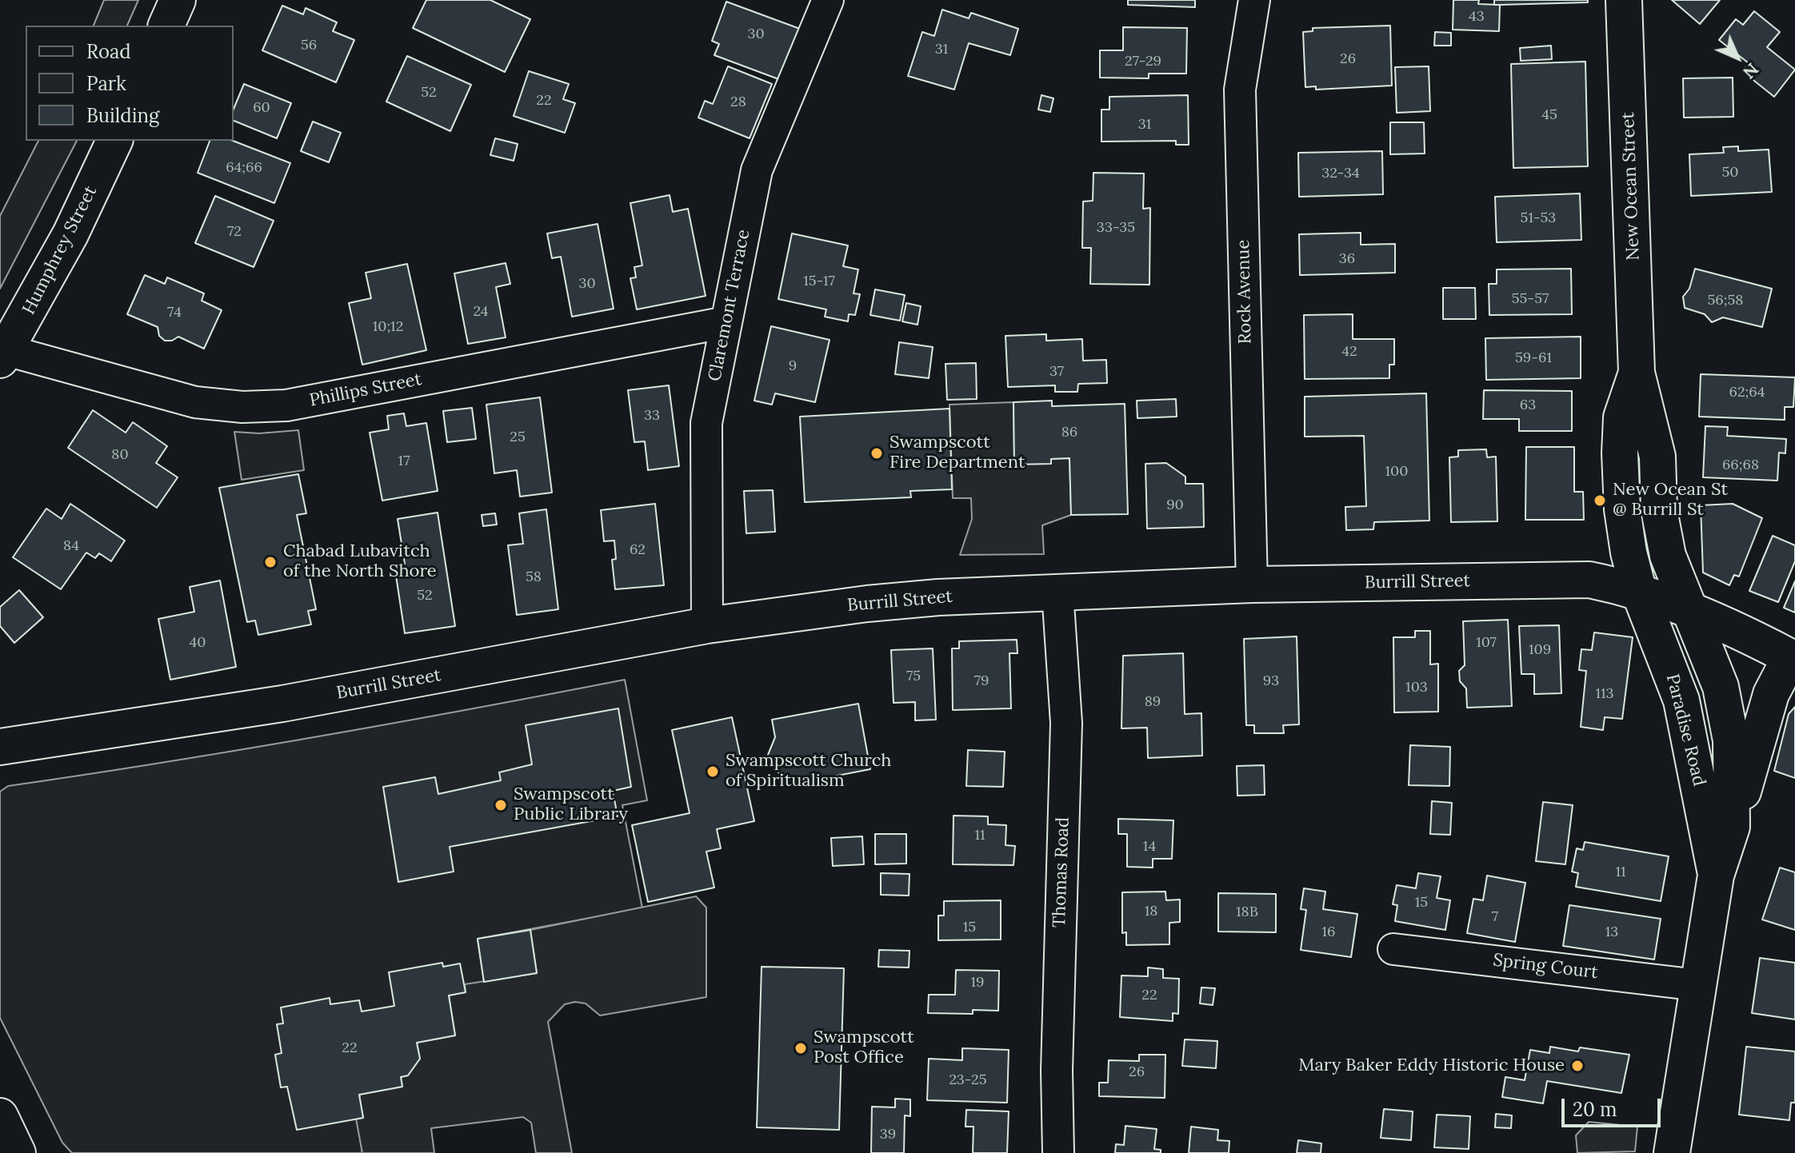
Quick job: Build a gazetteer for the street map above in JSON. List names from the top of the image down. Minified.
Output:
{"streets":{"main road":["New Ocean Street","Humphrey Street","Burrill Street","Paradise Road"],"street":["Rock Avenue","Claremont Terrace","Phillips Street","Thomas Road","Spring Court"]},"crossings":[["New Ocean Street","Burrill Street"],["New Ocean Street","Paradise Road"],["Humphrey Street","Phillips Street"],["Rock Avenue","Burrill Street"],["Claremont Terrace","Phillips Street"],["Claremont Terrace","Burrill Street"],["Burrill Street","Paradise Road"],["Burrill Street","Thomas Road"],["Paradise Road","Spring Court"]],"places":["Swampscott Fire Department","New Ocean St @ Burrill St","Chabad Lubavitch of the North Shore","Swampscott Church of Spiritualism","Swampscott Public Library","Swampscott Post Office","Mary Baker Eddy Historic House"],"house_numbers":["43","30","56","31","26","27-29","52","22","28","60","45","31","64;66","50","32-34","51-53","33-35","72","36","15-17","30","55-57","56;58","24","74","10;12","42","59-61","9","37","62;64","63","33","86","25","80","17","66;68","100","90","84","62","58","52","40","107","109","75","79","93","103","113","89","11","14","11","15","18","18B","7","15","16","13","19","22","22","26","23-25","39"],"legend":["Road","Park","Building"],"scale_bar":"20 m","north":"bottom right"}
